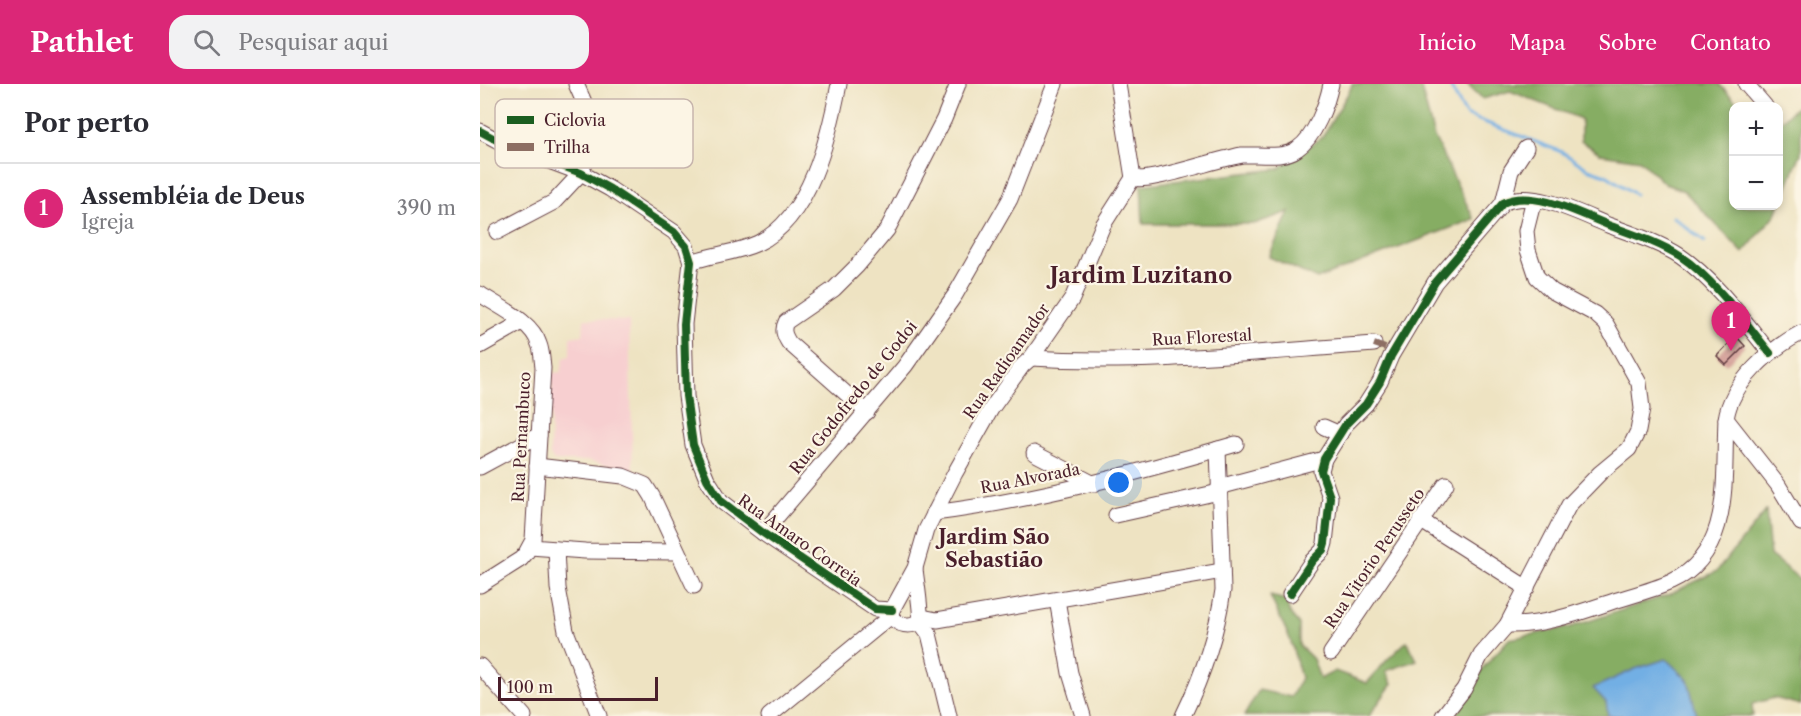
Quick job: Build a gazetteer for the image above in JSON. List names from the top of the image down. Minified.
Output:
{"streets":{"street":["Rua Florestal","Rua Radioamador","Rua Godofredo de Godoi","Rua Pernambuco","Rua Alvorada","Rua Amaro Correia","Rua Vitorio Perusseto"]},"crossings":[["Rua Florestal","Rua Radioamador"],["Rua Radioamador","Rua Alvorada"],["Rua Radioamador","Rua Amaro Correia"],["Rua Godofredo de Godoi","Rua Amaro Correia"]],"districts":["Jardim Luzitano","Jardim São Sebastião"],"legend":["Ciclovia","Trilha"],"scale_bar":"100 m","page":{"header":"Pathlet","search":"Pesquisar aqui","nav":["Início","Mapa","Sobre","Contato"],"heading":"Por perto","map_buttons":["+","−"],"list":[{"mark":"1","name":"Assembléia de Deus","note":"Igreja","value":"390 m"}],"pins":"1","scale":"100 m"}}
